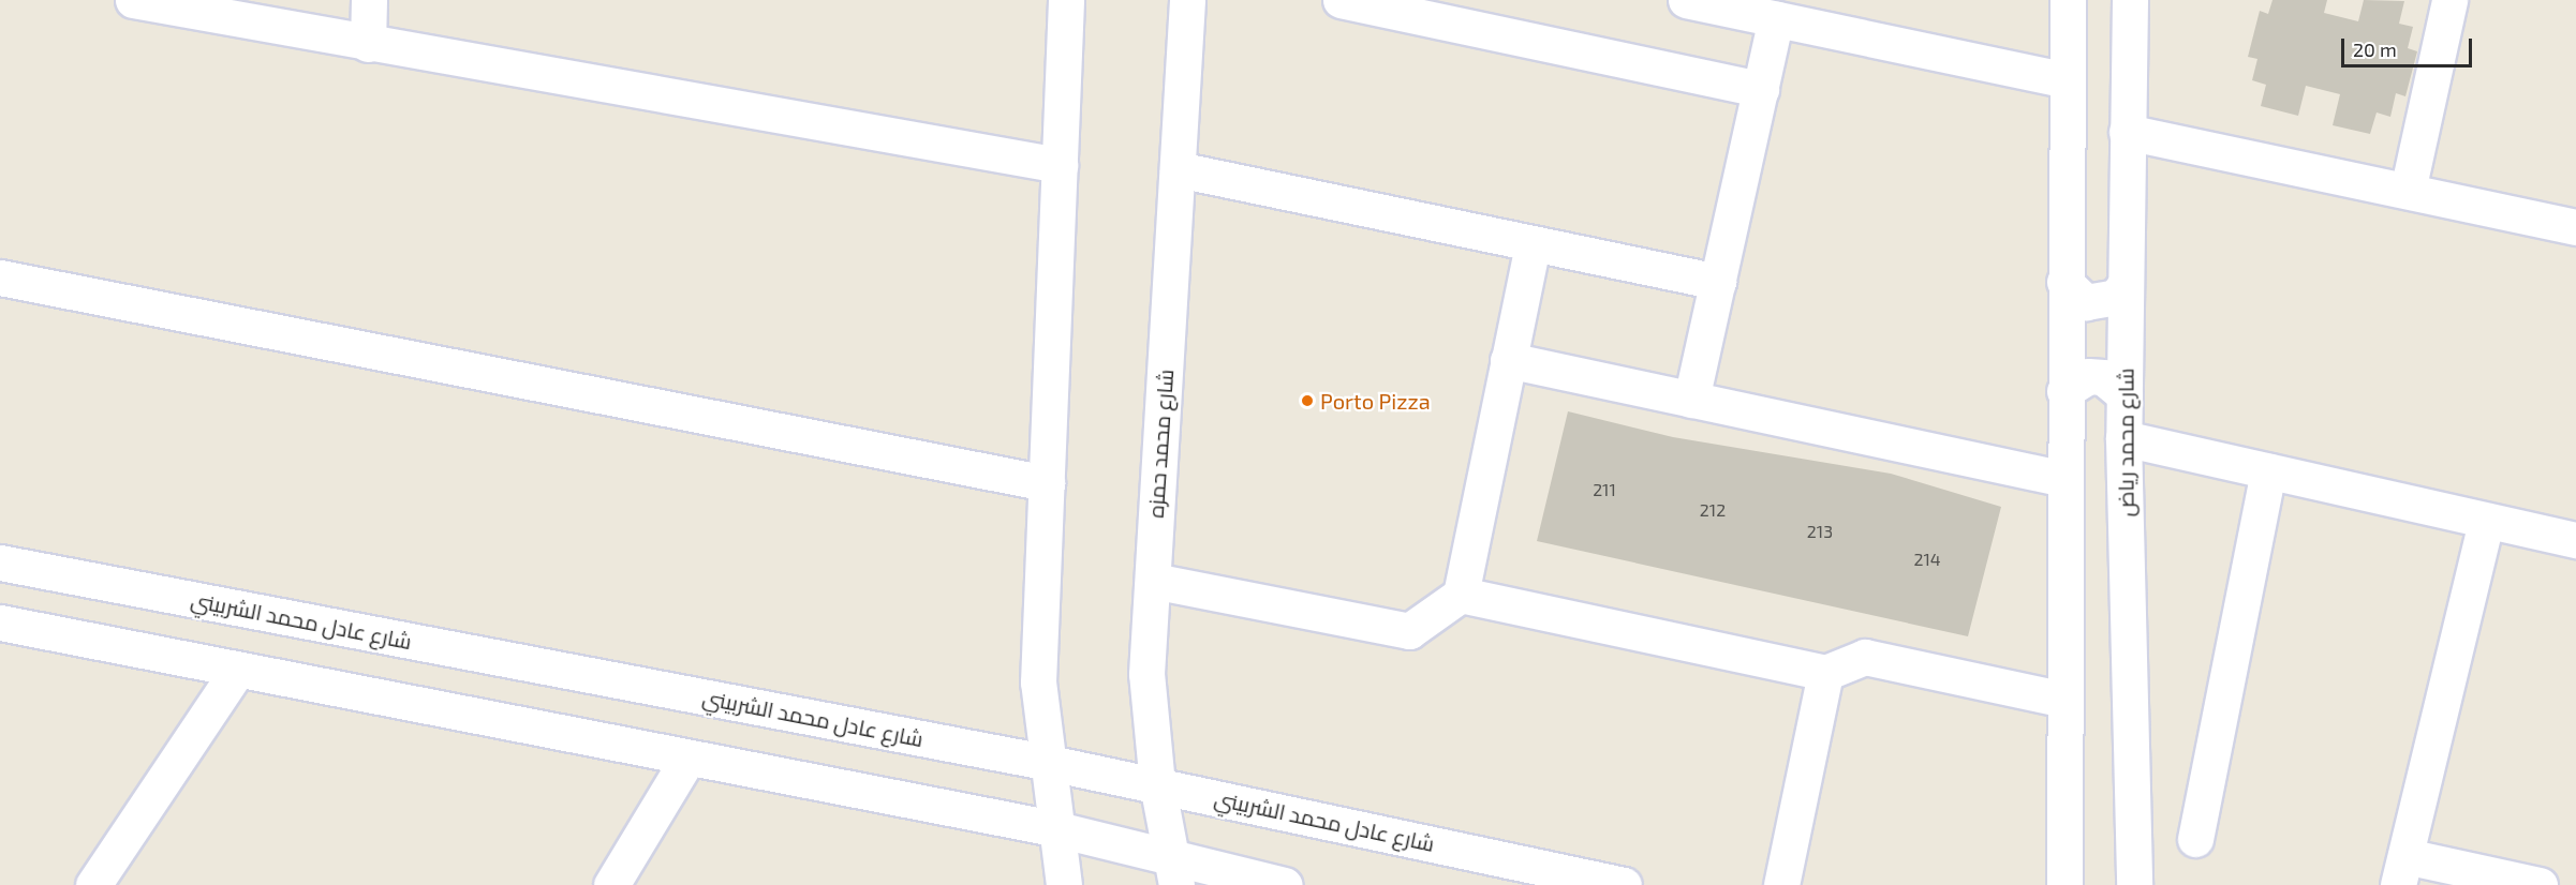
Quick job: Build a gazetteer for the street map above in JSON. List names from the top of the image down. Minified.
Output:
{"streets":{"street":["شارع محمد رياض","شارع محمد حمزه","شارع عادل محمد الشربيني"]},"crossings":[["شارع محمد حمزه","شارع عادل محمد الشربيني"]],"places":["Porto Pizza"],"house_numbers":["211","212","213","214"],"scale_bar":"20 m"}
